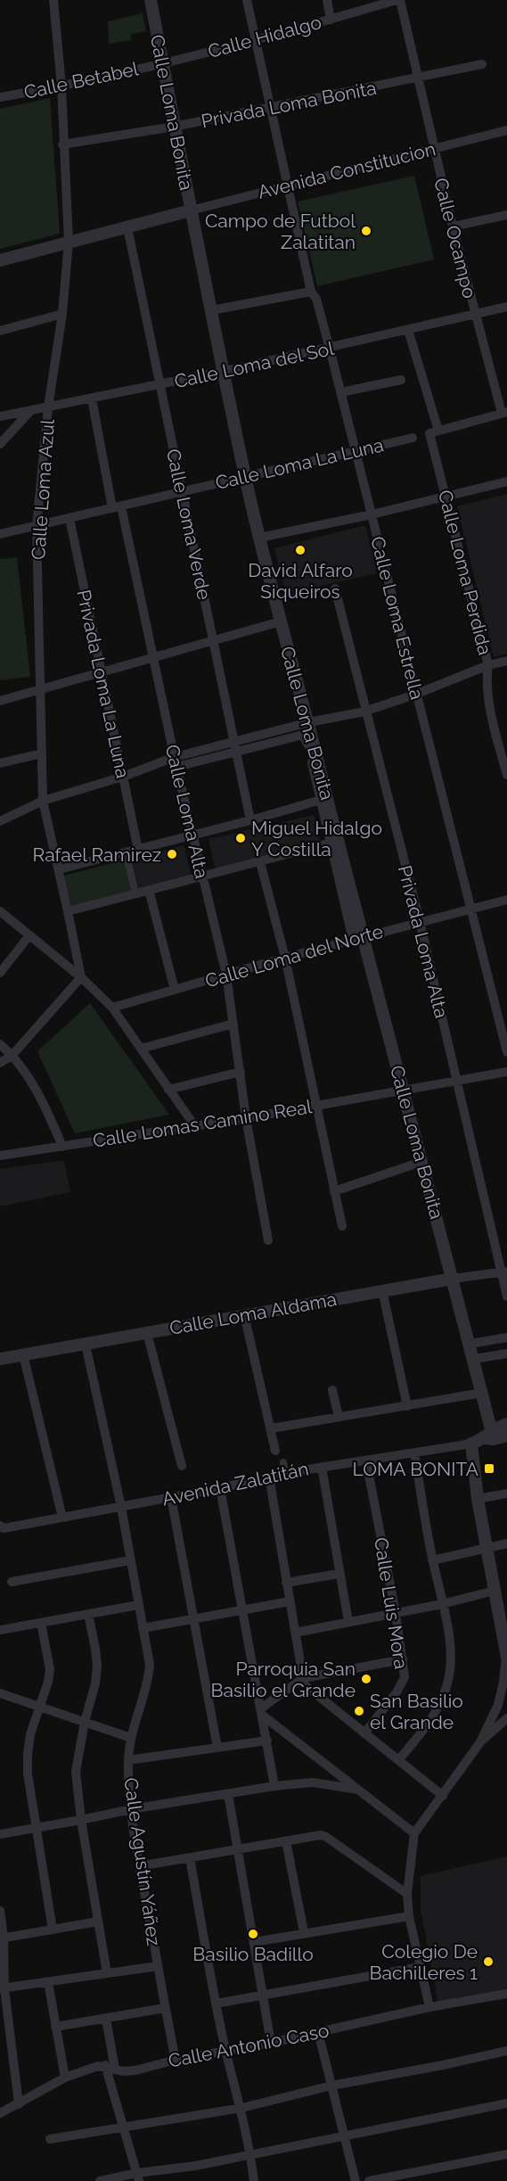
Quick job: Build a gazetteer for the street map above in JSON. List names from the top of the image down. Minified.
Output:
{"streets":{"street":["Calle Hidalgo","Calle Betabel","Privada Loma Bonita","Calle Loma Bonita","Avenida Constitucion","Calle Ocampo","Calle Loma del Sol","Calle Loma La Luna","Calle Loma Azul","Calle Loma Verde","Calle Loma Perdida","Calle Loma Estrella","Privada Loma La Luna","Calle Loma Alta","Privada Loma Alta","Calle Loma del Norte","Calle Lomas Camino Real","Calle Loma Aldama","Avenida Zalatitán","Calle Luis Mora","Calle Agustín Yáñez","Calle Antonio Caso"]},"crossings":[["Calle Hidalgo","Calle Betabel"],["Calle Hidalgo","Calle Loma Bonita"],["Calle Hidalgo","Calle Ocampo"],["Calle Hidalgo","Calle Loma Estrella"],["Calle Betabel","Calle Loma Bonita"],["Calle Betabel","Calle Loma Azul"],["Privada Loma Bonita","Calle Loma Bonita"],["Privada Loma Bonita","Calle Ocampo"],["Privada Loma Bonita","Calle Loma Azul"],["Privada Loma Bonita","Calle Loma Estrella"],["Calle Loma Bonita","Avenida Constitucion"],["Calle Loma Bonita","Calle Loma del Sol"],["Calle Loma Bonita","Calle Loma La Luna"],["Calle Loma Bonita","Calle Loma del Norte"],["Calle Loma Bonita","Calle Lomas Camino Real"],["Calle Loma Bonita","Calle Loma Aldama"],["Avenida Constitucion","Calle Ocampo"],["Avenida Constitucion","Calle Loma Azul"],["Avenida Constitucion","Calle Loma Verde"],["Avenida Constitucion","Calle Loma Estrella"],["Calle Ocampo","Calle Loma del Sol"],["Calle Loma del Sol","Calle Loma Azul"],["Calle Loma del Sol","Calle Loma Verde"],["Calle Loma del Sol","Calle Loma Perdida"],["Calle Loma del Sol","Calle Loma Estrella"],["Calle Loma del Sol","Calle Loma Alta"],["Calle Loma La Luna","Calle Loma Azul"],["Calle Loma La Luna","Calle Loma Verde"],["Calle Loma La Luna","Calle Loma Estrella"],["Calle Loma La Luna","Privada Loma La Luna"],["Calle Loma La Luna","Calle Loma Alta"],["Calle Loma Estrella","Calle Loma del Norte"],["Calle Loma Alta","Calle Loma del Norte"],["Calle Loma Alta","Calle Lomas Camino Real"],["Privada Loma Alta","Calle Loma del Norte"],["Privada Loma Alta","Calle Lomas Camino Real"],["Privada Loma Alta","Calle Loma Aldama"],["Calle Loma Aldama","Calle Agustín Yáñez"],["Avenida Zalatitán","Calle Luis Mora"],["Avenida Zalatitán","Calle Agustín Yáñez"],["Calle Agustín Yáñez","Calle Antonio Caso"]],"places":{"other":["Campo de Futbol Zalatitan","David Alfaro Siqueiros","Miguel Hidalgo Y Costilla","Rafael Ramirez","Parroquia San Basilio el Grande","San Basilio el Grande","Basilio Badillo","Colegio De Bachilleres 1"],"transit":["LOMA BONITA"]}}
